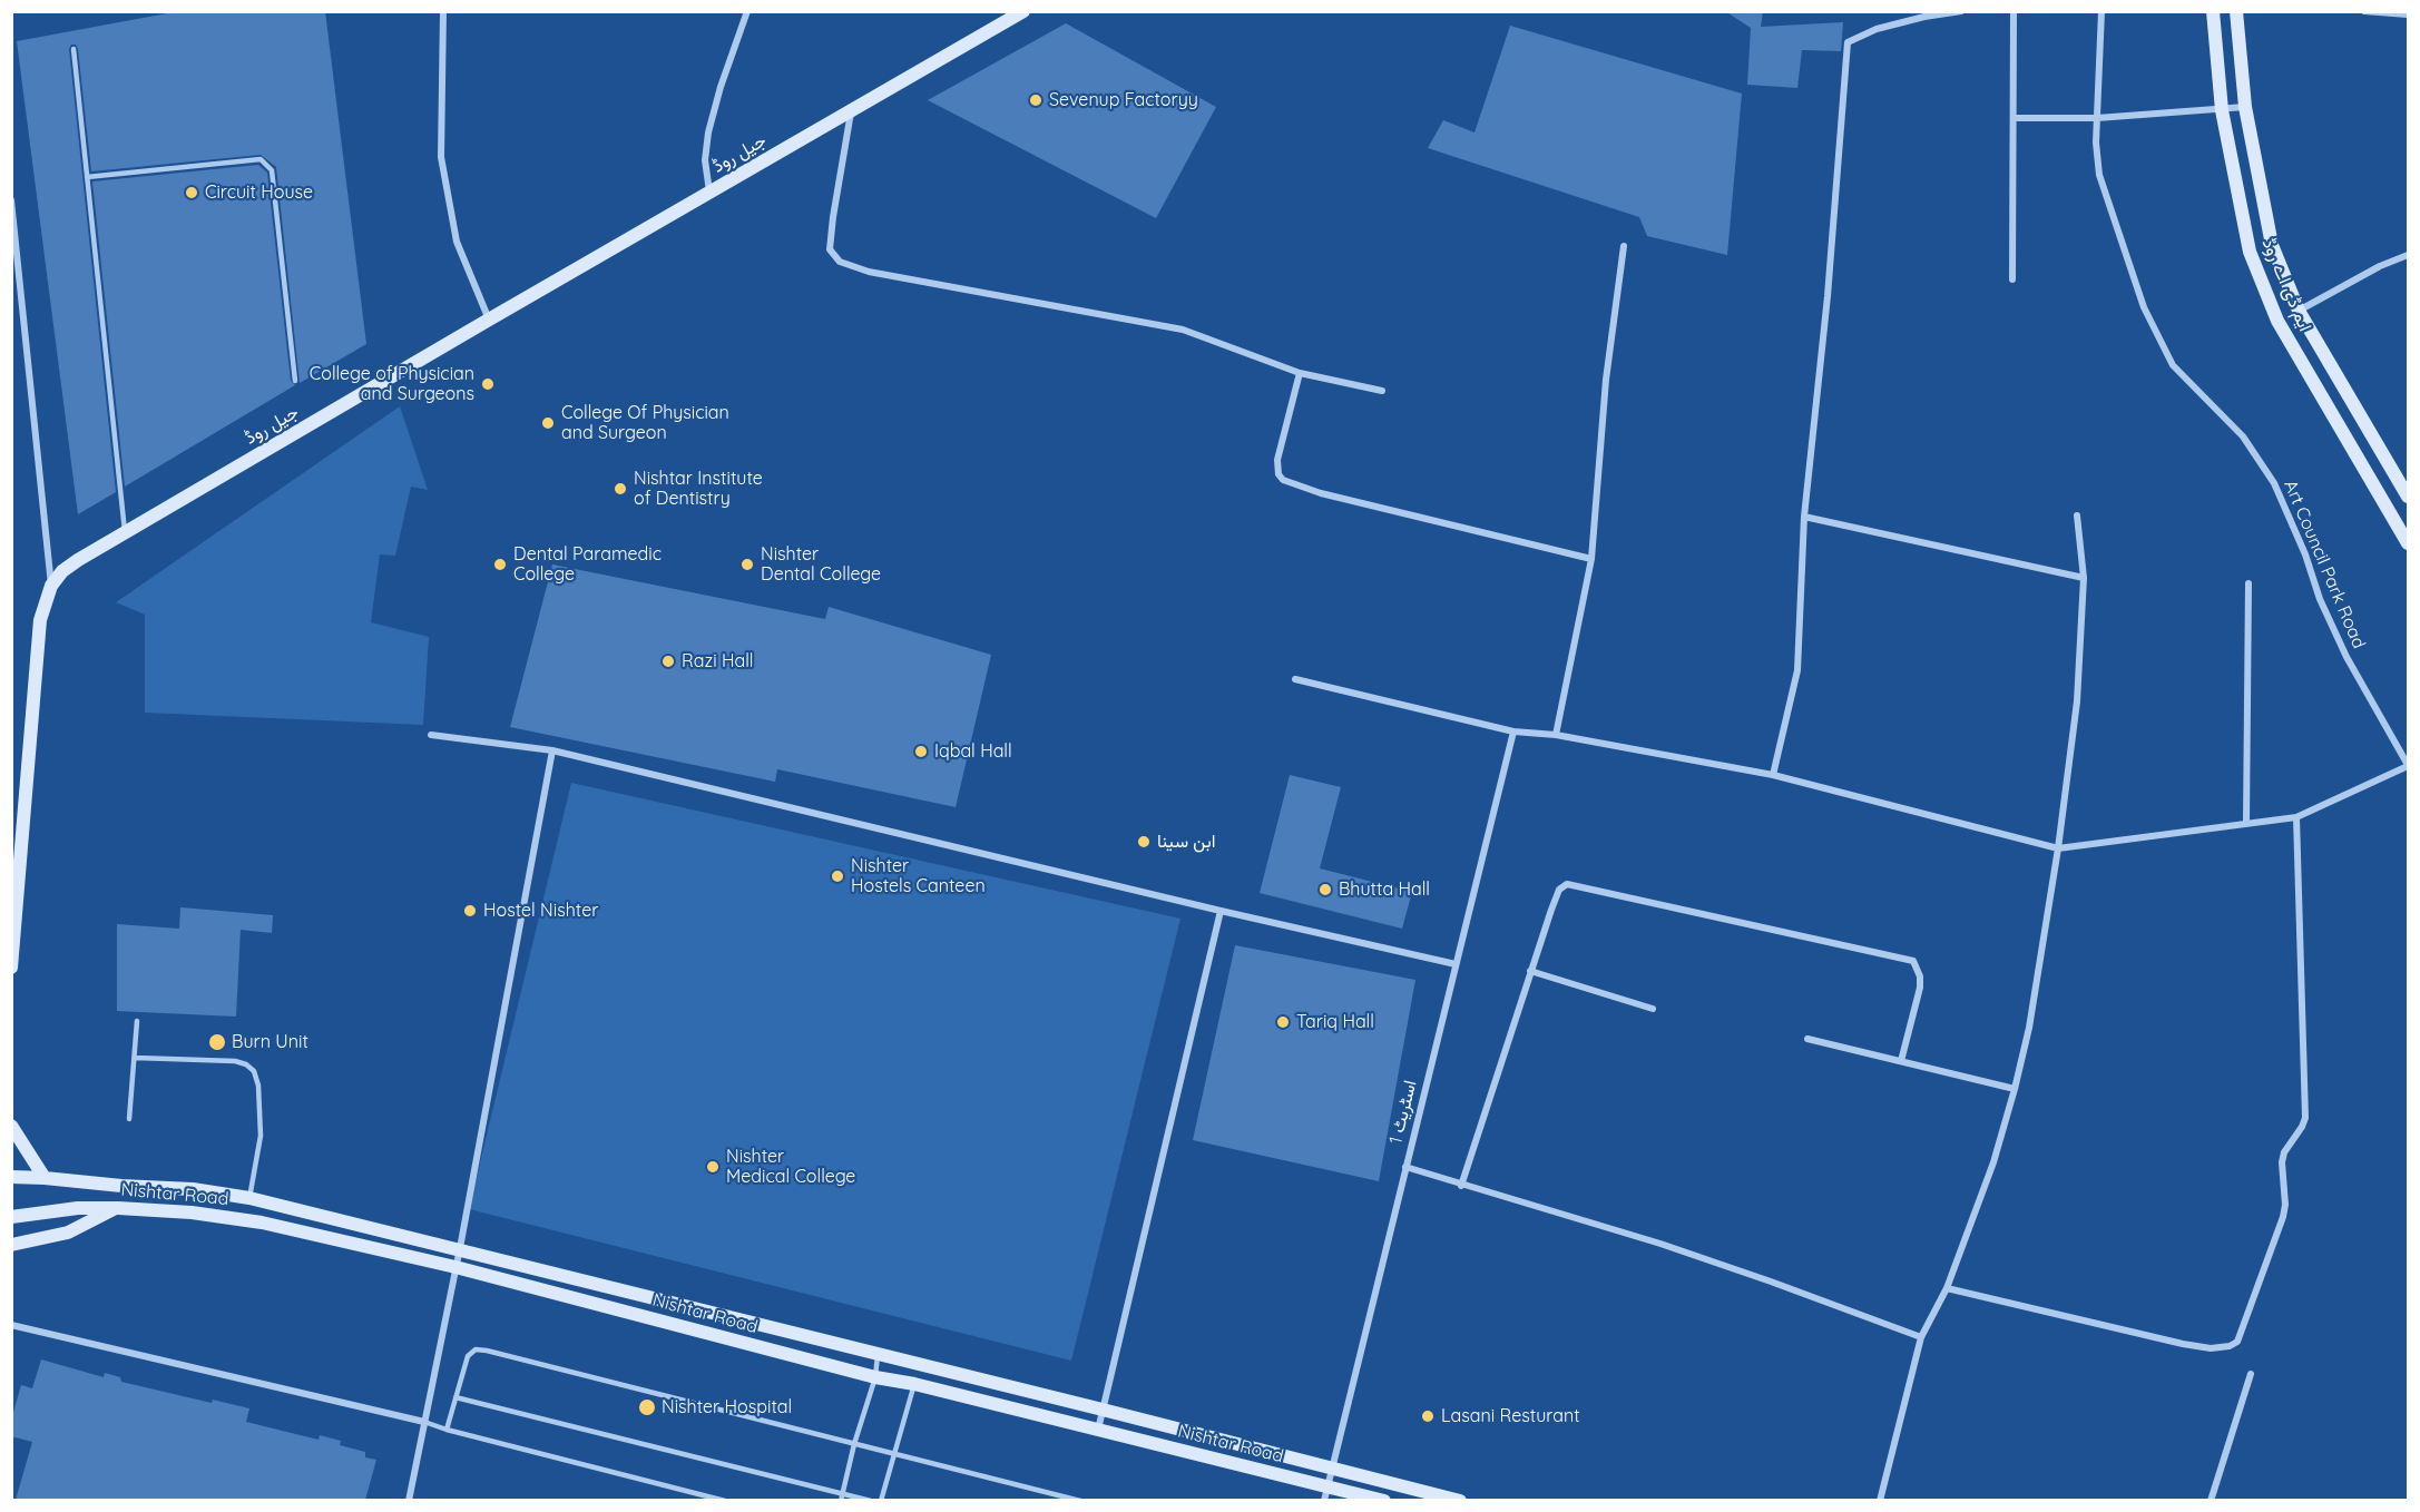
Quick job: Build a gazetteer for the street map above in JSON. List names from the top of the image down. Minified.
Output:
{"streets":{"main road":["جیل روڈ","ایم ڈی اے روڈ","Nishtar Road"],"street":["Art Council Park Road","اسٹریٹ 1"]},"crossings":[["اسٹریٹ 1","Nishtar Road"]],"places":["Sevenup Factoryy","Circuit House","College of Physician and Surgeons","College Of Physician and Surgeon","Nishtar Institute of Dentistry","Dental Paramedic College","Nishter Dental College","Razi Hall","Iqbal Hall","ابن سینا","Nishter Hostels Canteen","Bhutta Hall","Hostel Nishter","Tariq Hall","Burn Unit","Nishter Medical College","Nishter Hospital","Lasani Resturant"]}
